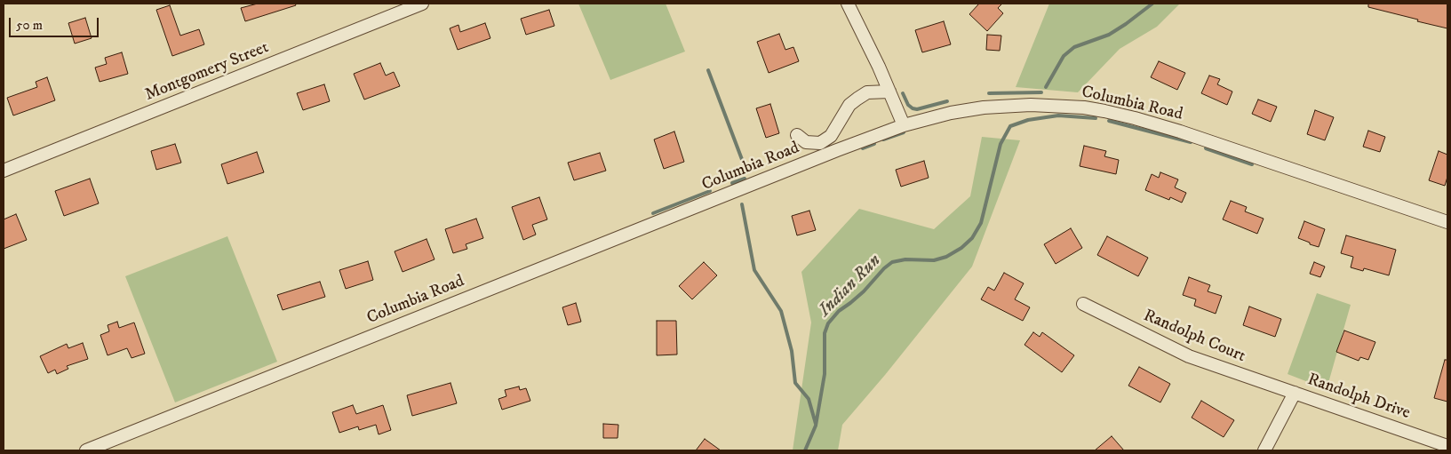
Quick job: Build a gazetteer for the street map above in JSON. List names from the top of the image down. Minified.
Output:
{"streets":{"street":["Montgomery Street","Columbia Road","Randolph Court","Randolph Drive"]},"crossings":[["Randolph Court","Randolph Drive"]],"water":["Indian Run"],"scale_bar":"50 m"}
